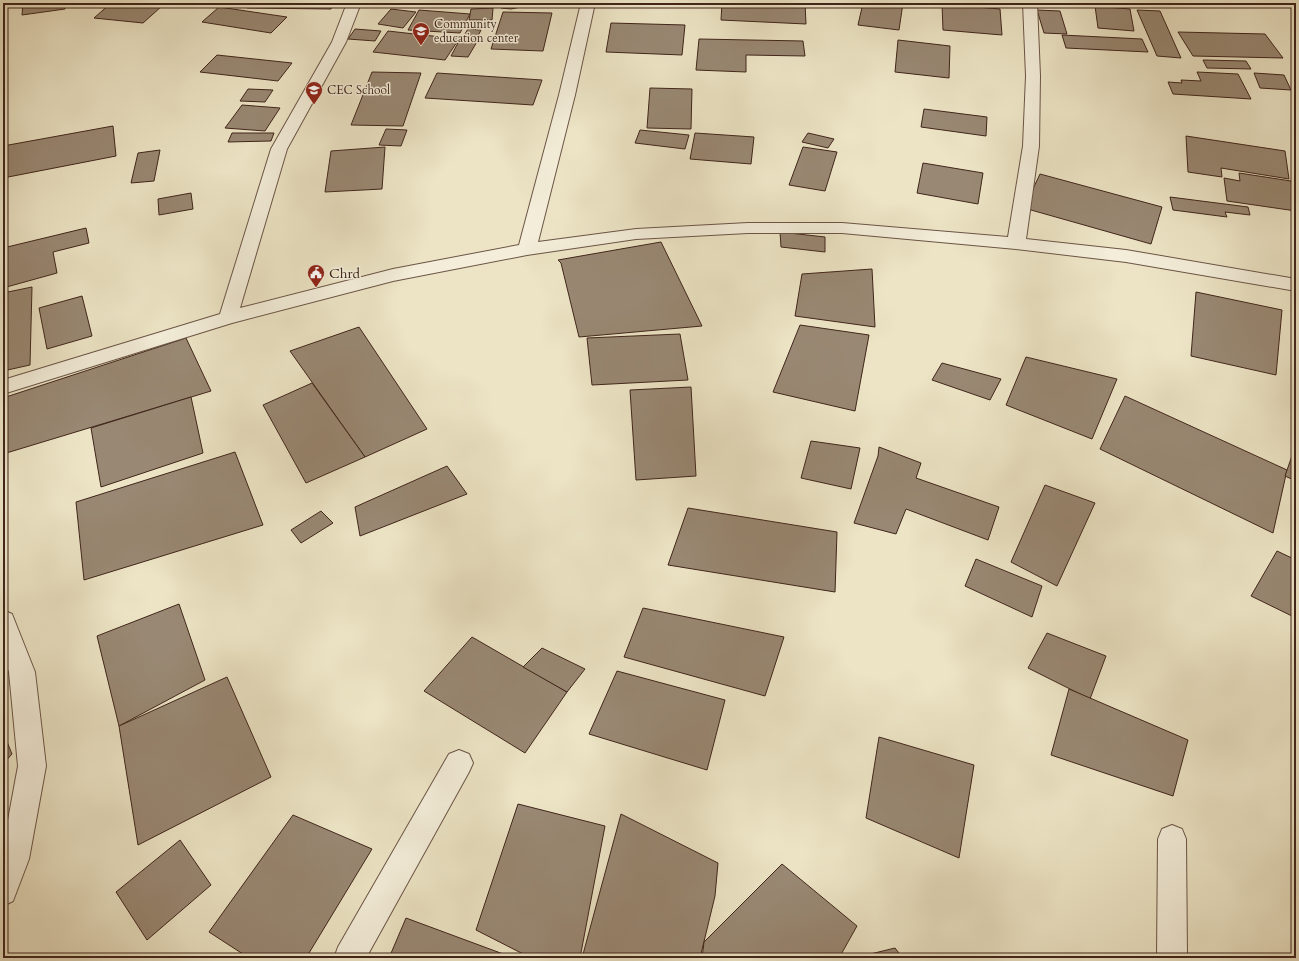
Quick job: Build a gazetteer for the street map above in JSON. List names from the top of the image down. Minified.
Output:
{"places":{"school or university":["Community education center","CEC School"],"public building":["Chrd"]}}
